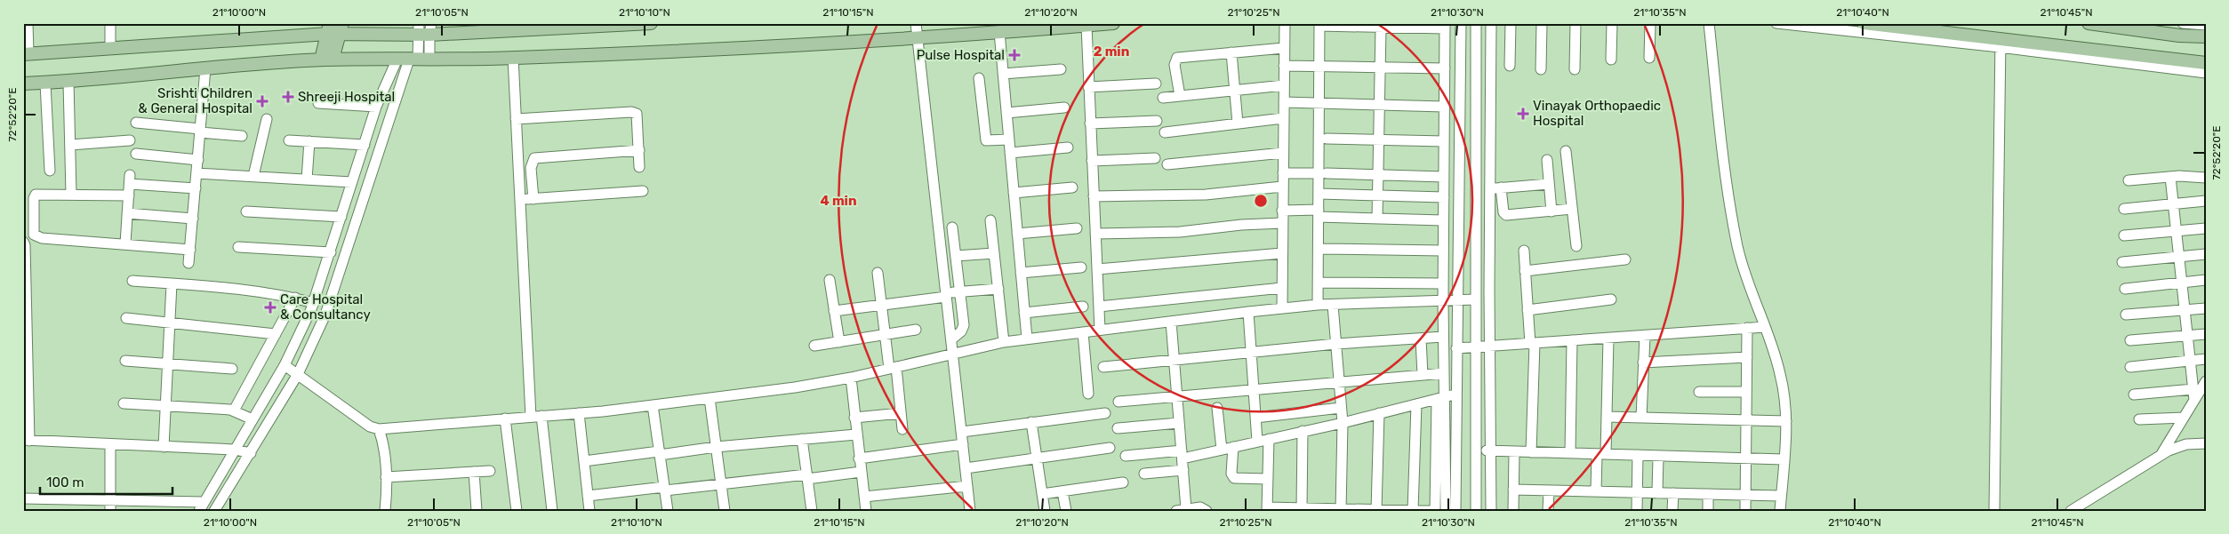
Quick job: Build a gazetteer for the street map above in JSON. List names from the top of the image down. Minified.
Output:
{"places":{"health":["Pulse Hospital","Shreeji Hospital","Srishti Children & General Hospital","Vinayak Orthopaedic Hospital","Care Hospital & Consultancy"]},"scale_bar":"100 m","coordinates":["21°10'00\"N","21°10'05\"N","21°10'10\"N","21°10'15\"N","21°10'20\"N","21°10'25\"N","21°10'30\"N","21°10'35\"N","21°10'40\"N","21°10'45\"N","72°52'20\"E"],"rings":["2 min","4 min"]}
